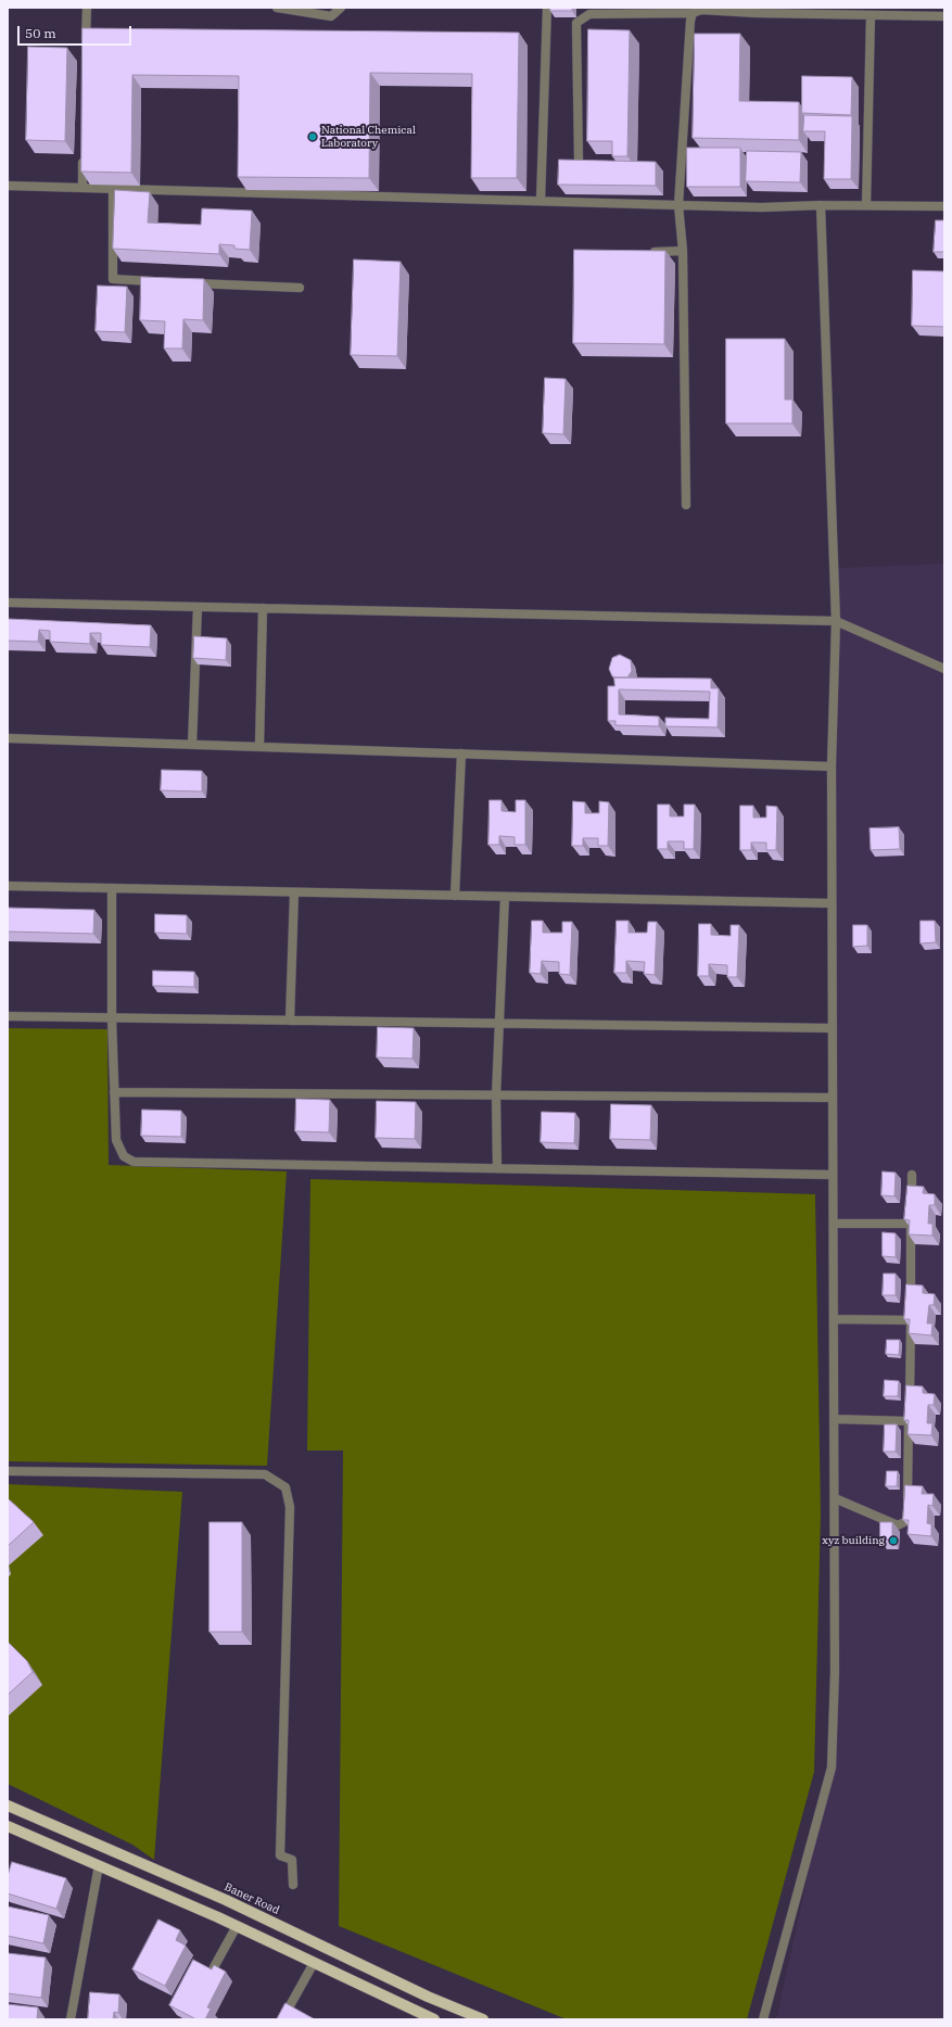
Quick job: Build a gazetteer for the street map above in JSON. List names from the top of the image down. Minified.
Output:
{"streets":{"main road":["Baner Road"]},"places":["National Chemical Laboratory","xyz building"],"scale_bar":"50 m"}
